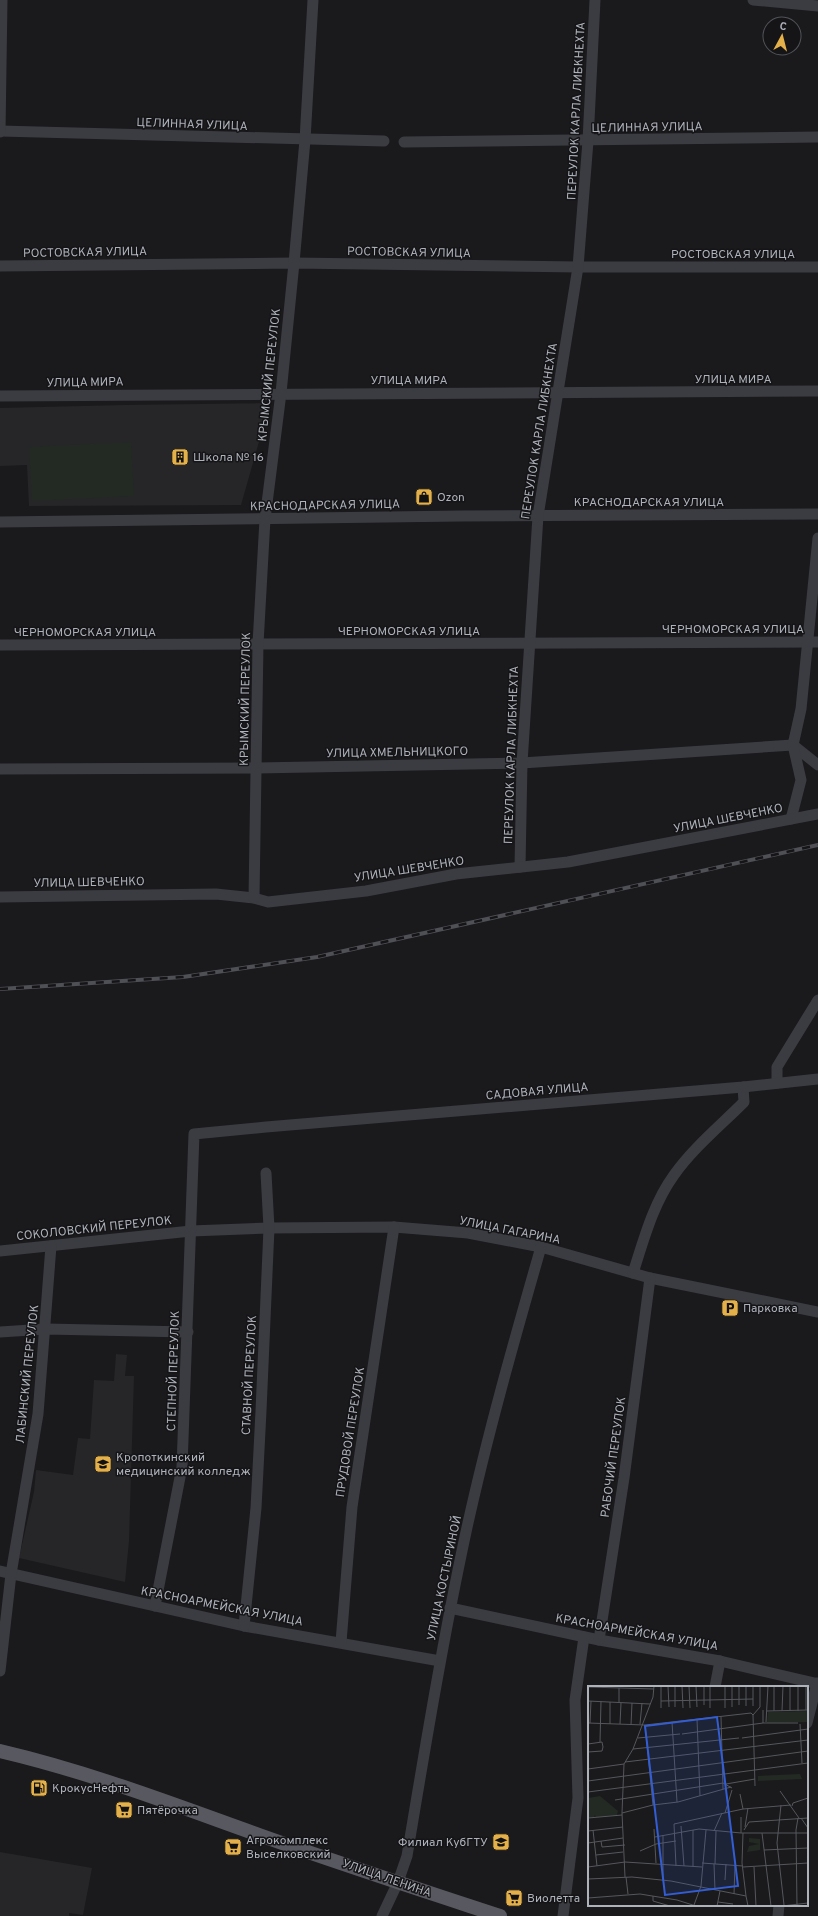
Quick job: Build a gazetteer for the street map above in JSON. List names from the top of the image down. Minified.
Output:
{"streets":{"main road":["УЛИЦА ЛЕНИНА"],"street":["ПЕРЕУЛОК КАРЛА ЛИБКНЕХТА","ЦЕЛИННАЯ УЛИЦА","РОСТОВСКАЯ УЛИЦА","КРЫМСКИЙ ПЕРЕУЛОК","УЛИЦА МИРА","КРАСНОДАРСКАЯ УЛИЦА","ЧЕРНОМОРСКАЯ УЛИЦА","УЛИЦА ХМЕЛЬНИЦКОГО","УЛИЦА ШЕВЧЕНКО","САДОВАЯ УЛИЦА","СОКОЛОВСКИЙ ПЕРЕУЛОК","УЛИЦА ГАГАРИНА","СТЕПНОЙ ПЕРЕУЛОК","ЛАБИНСКИЙ ПЕРЕУЛОК","СТАВНОЙ ПЕРЕУЛОК","ПРУДОВОЙ ПЕРЕУЛОК","РАБОЧИЙ ПЕРЕУЛОК","УЛИЦА КОСТЫРИНОЙ","КРАСНОАРМЕЙСКАЯ УЛИЦА"]},"crossings":[["ПЕРЕУЛОК КАРЛА ЛИБКНЕХТА","ЦЕЛИННАЯ УЛИЦА"],["ПЕРЕУЛОК КАРЛА ЛИБКНЕХТА","РОСТОВСКАЯ УЛИЦА"],["ПЕРЕУЛОК КАРЛА ЛИБКНЕХТА","УЛИЦА МИРА"],["ПЕРЕУЛОК КАРЛА ЛИБКНЕХТА","КРАСНОДАРСКАЯ УЛИЦА"],["ПЕРЕУЛОК КАРЛА ЛИБКНЕХТА","ЧЕРНОМОРСКАЯ УЛИЦА"],["ПЕРЕУЛОК КАРЛА ЛИБКНЕХТА","УЛИЦА ХМЕЛЬНИЦКОГО"],["ПЕРЕУЛОК КАРЛА ЛИБКНЕХТА","УЛИЦА ШЕВЧЕНКО"],["ЦЕЛИННАЯ УЛИЦА","КРЫМСКИЙ ПЕРЕУЛОК"],["РОСТОВСКАЯ УЛИЦА","КРЫМСКИЙ ПЕРЕУЛОК"],["КРЫМСКИЙ ПЕРЕУЛОК","УЛИЦА МИРА"],["КРЫМСКИЙ ПЕРЕУЛОК","КРАСНОДАРСКАЯ УЛИЦА"],["КРЫМСКИЙ ПЕРЕУЛОК","ЧЕРНОМОРСКАЯ УЛИЦА"],["КРЫМСКИЙ ПЕРЕУЛОК","УЛИЦА ХМЕЛЬНИЦКОГО"],["КРЫМСКИЙ ПЕРЕУЛОК","УЛИЦА ШЕВЧЕНКО"],["САДОВАЯ УЛИЦА","СТЕПНОЙ ПЕРЕУЛОК"],["СОКОЛОВСКИЙ ПЕРЕУЛОК","УЛИЦА ГАГАРИНА"],["СОКОЛОВСКИЙ ПЕРЕУЛОК","СТЕПНОЙ ПЕРЕУЛОК"],["СОКОЛОВСКИЙ ПЕРЕУЛОК","ЛАБИНСКИЙ ПЕРЕУЛОК"],["УЛИЦА ГАГАРИНА","СТЕПНОЙ ПЕРЕУЛОК"],["УЛИЦА ГАГАРИНА","СТАВНОЙ ПЕРЕУЛОК"],["УЛИЦА ГАГАРИНА","ПРУДОВОЙ ПЕРЕУЛОК"],["УЛИЦА ГАГАРИНА","РАБОЧИЙ ПЕРЕУЛОК"],["УЛИЦА ГАГАРИНА","УЛИЦА КОСТЫРИНОЙ"],["СТЕПНОЙ ПЕРЕУЛОК","КРАСНОАРМЕЙСКАЯ УЛИЦА"],["ЛАБИНСКИЙ ПЕРЕУЛОК","КРАСНОАРМЕЙСКАЯ УЛИЦА"],["СТАВНОЙ ПЕРЕУЛОК","КРАСНОАРМЕЙСКАЯ УЛИЦА"],["ПРУДОВОЙ ПЕРЕУЛОК","КРАСНОАРМЕЙСКАЯ УЛИЦА"],["РАБОЧИЙ ПЕРЕУЛОК","КРАСНОАРМЕЙСКАЯ УЛИЦА"],["УЛИЦА КОСТЫРИНОЙ","КРАСНОАРМЕЙСКАЯ УЛИЦА"],["УЛИЦА КОСТЫРИНОЙ","УЛИЦА ЛЕНИНА"]],"places":{"building":["Школа № 16"],"shop":["Ozon"],"parking":["Парковка"],"school or university":["Кропоткинский медицинский колледж","Филиал КубГТУ"],"fuel station":["КрокусНефть"],"supermarket":["Пятёрочка","Агрокомплекс Выселковский","Виолетта"]},"north":"top"}
